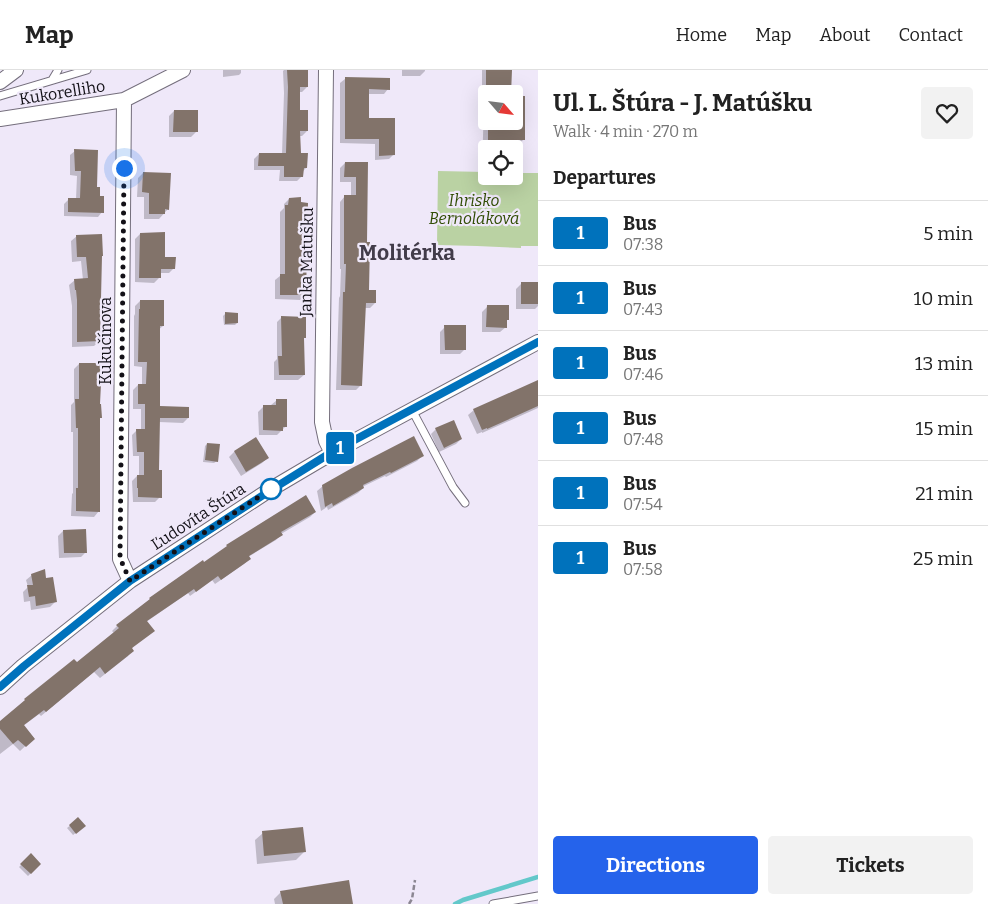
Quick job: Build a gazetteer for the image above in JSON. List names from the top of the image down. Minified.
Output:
{"streets":{"street":["Kukorelliho","Janka Matušku","Kukučínova","Ľudovíta Štúra"]},"crossings":[["Kukorelliho","Kukučínova"],["Janka Matušku","Ľudovíta Štúra"],["Kukučínova","Ľudovíta Štúra"]],"districts":["Molitérka"],"parks":["Ihrisko Bernoláková"],"lines":["bus line 1"],"north":"bottom right","page":{"header":"Map","nav":["Home","Map","About","Contact"],"on_map":"1","heading":[["Ul. L. Štúra - J. Matúšku","Walk · 4 min · 270 m"],"Departures"],"list":[{"mark":"1","name":"Bus","note":"07:38","value":"5 min"},{"mark":"1","name":"Bus","note":"07:43","value":"10 min"},{"mark":"1","name":"Bus","note":"07:46","value":"13 min"},{"mark":"1","name":"Bus","note":"07:48","value":"15 min"},{"mark":"1","name":"Bus","note":"07:54","value":"21 min"},{"mark":"1","name":"Bus","note":"07:58","value":"25 min"}],"buttons":["Directions","Tickets"]}}
